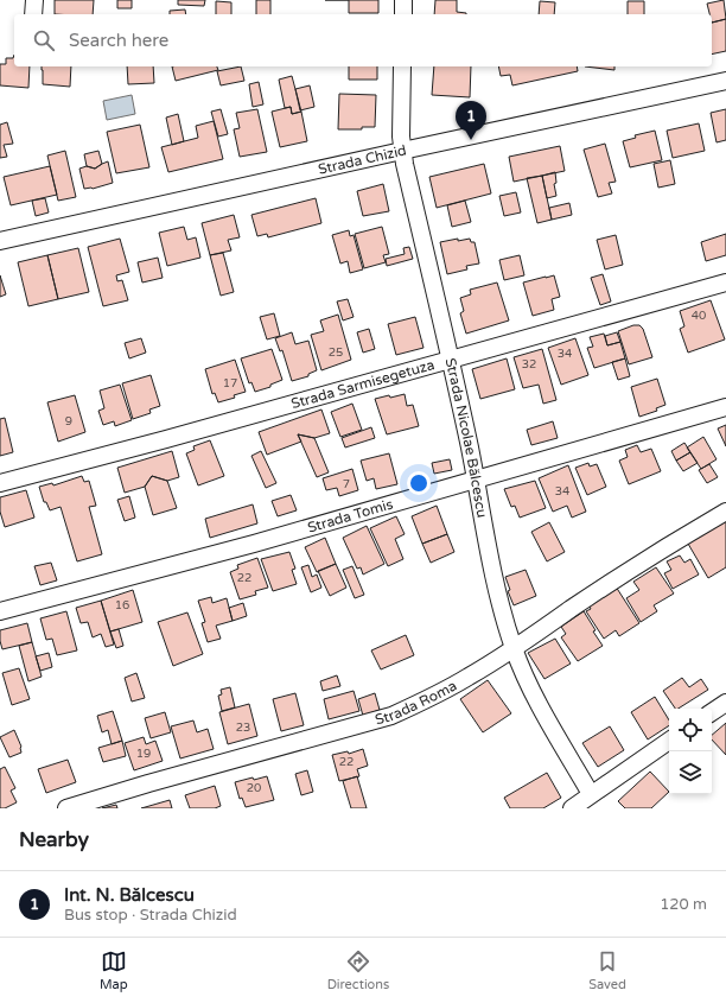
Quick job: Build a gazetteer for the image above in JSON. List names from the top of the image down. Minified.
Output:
{"streets":{"street":["Strada Chizid","Strada Sarmisegetuza","Strada Nicolae Bălcescu","Strada Tomis","Strada Roma"]},"crossings":[["Strada Chizid","Strada Nicolae Bălcescu"],["Strada Sarmisegetuza","Strada Nicolae Bălcescu"],["Strada Nicolae Bălcescu","Strada Tomis"],["Strada Nicolae Bălcescu","Strada Roma"]],"house_numbers":["40","25","34","32","17","9","7","34","22","16","23","19","22","20"],"page":{"search":"Search here","pins":"1","heading":"Nearby","list":[{"mark":"1","name":"Int. N. Bălcescu","note":"Bus stop · Strada Chizid","value":"120 m"}],"nav":["Map","Directions","Saved"]}}
